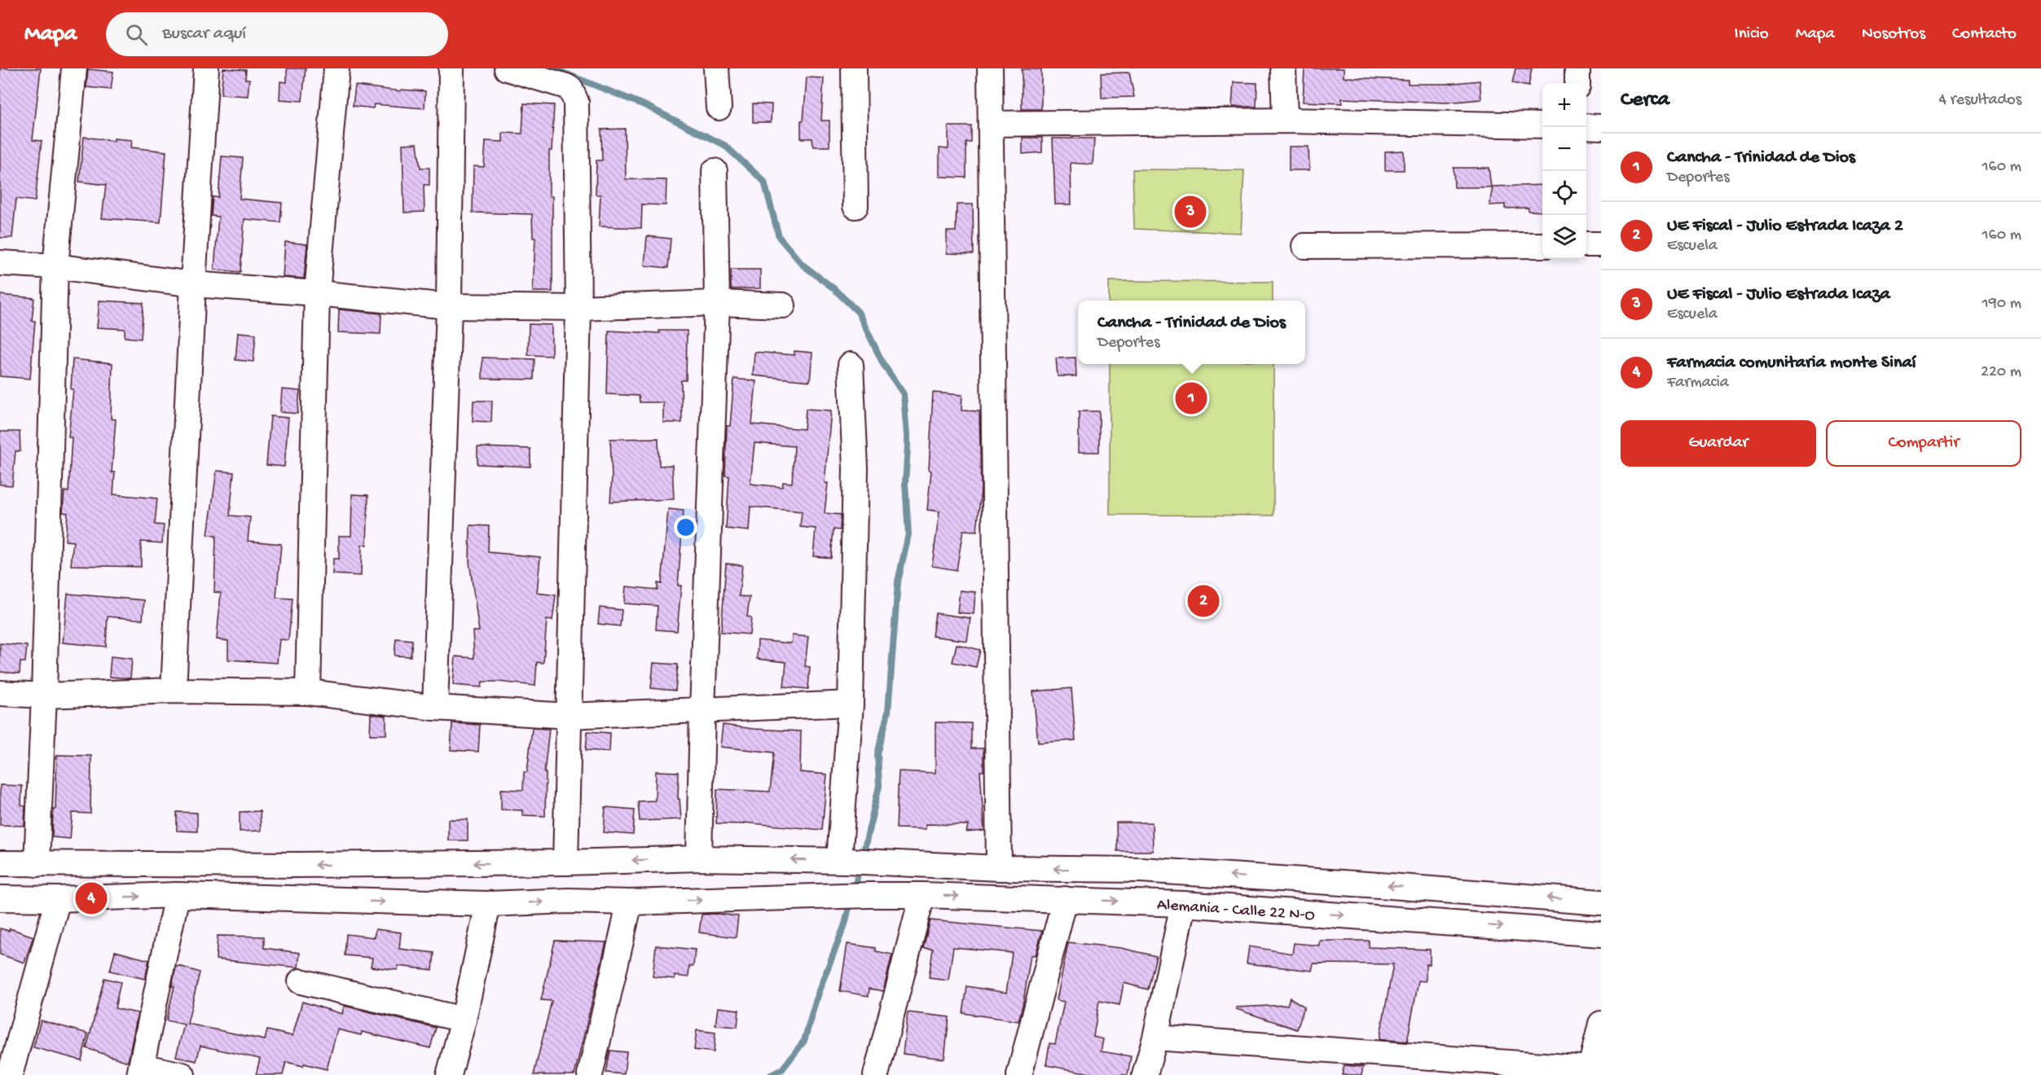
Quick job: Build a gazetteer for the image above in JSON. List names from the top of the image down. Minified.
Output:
{"streets":{"street":["Alemania - Calle 22 N-O"]},"page":{"header":"Mapa","search":"Buscar aquí","nav":["Inicio","Mapa","Nosotros","Contacto"],"heading":["Cerca","4 resultados"],"map_buttons":["+","−"],"list":[{"mark":"1","name":"Cancha - Trinidad de Dios","note":"Deportes","value":"160 m"},{"mark":"2","name":"UE Fiscal - Julio Estrada Icaza 2","note":"Escuela","value":"160 m"},{"mark":"3","name":"UE Fiscal - Julio Estrada Icaza","note":"Escuela","value":"190 m"},{"mark":"4","name":"Farmacia comunitaria monte Sinaí","note":"Farmacia","value":"220 m"}],"pins":["3","1","2","4"],"popup":["Cancha - Trinidad de Dios","Deportes"],"buttons":["Guardar","Compartir"]}}
